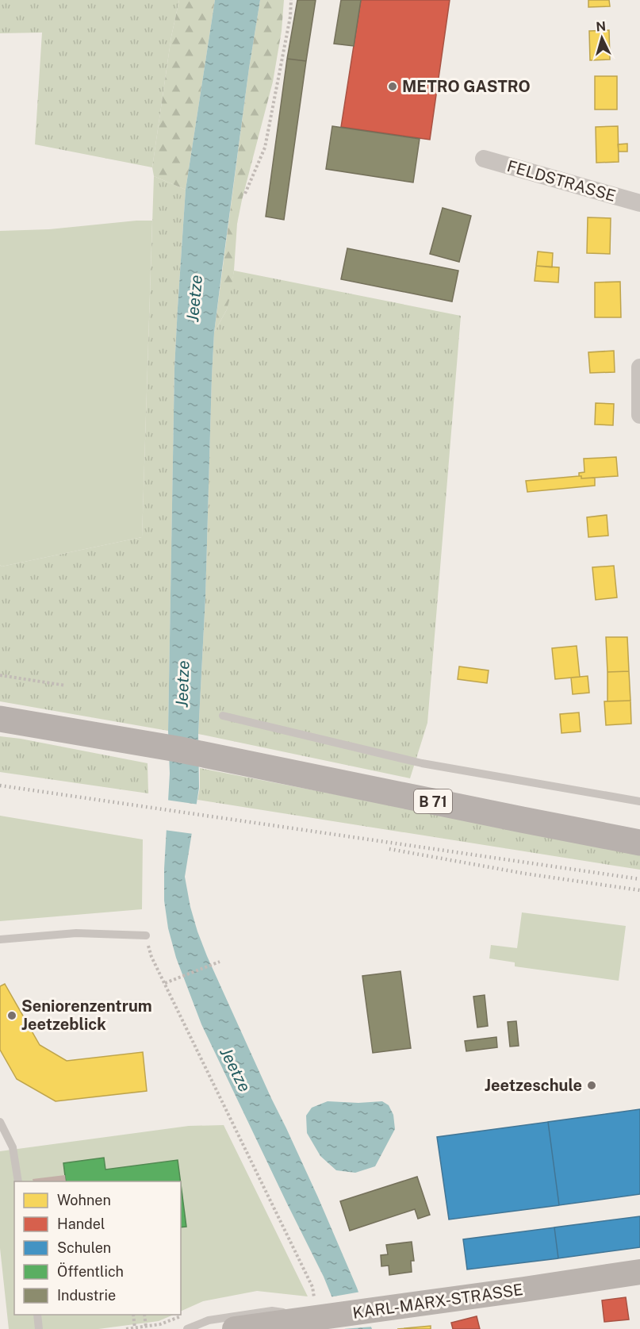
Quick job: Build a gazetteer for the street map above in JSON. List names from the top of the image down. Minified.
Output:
{"streets":{"main road":["B 71","KARL-MARX-STRASSE"],"street":["FELDSTRASSE"]},"water":["Jeetze"],"places":["METRO GASTRO","Seniorenzentrum Jeetzeblick","Jeetzeschule"],"legend":["Wohnen","Handel","Schulen","Öffentlich","Industrie"],"north":"top"}
